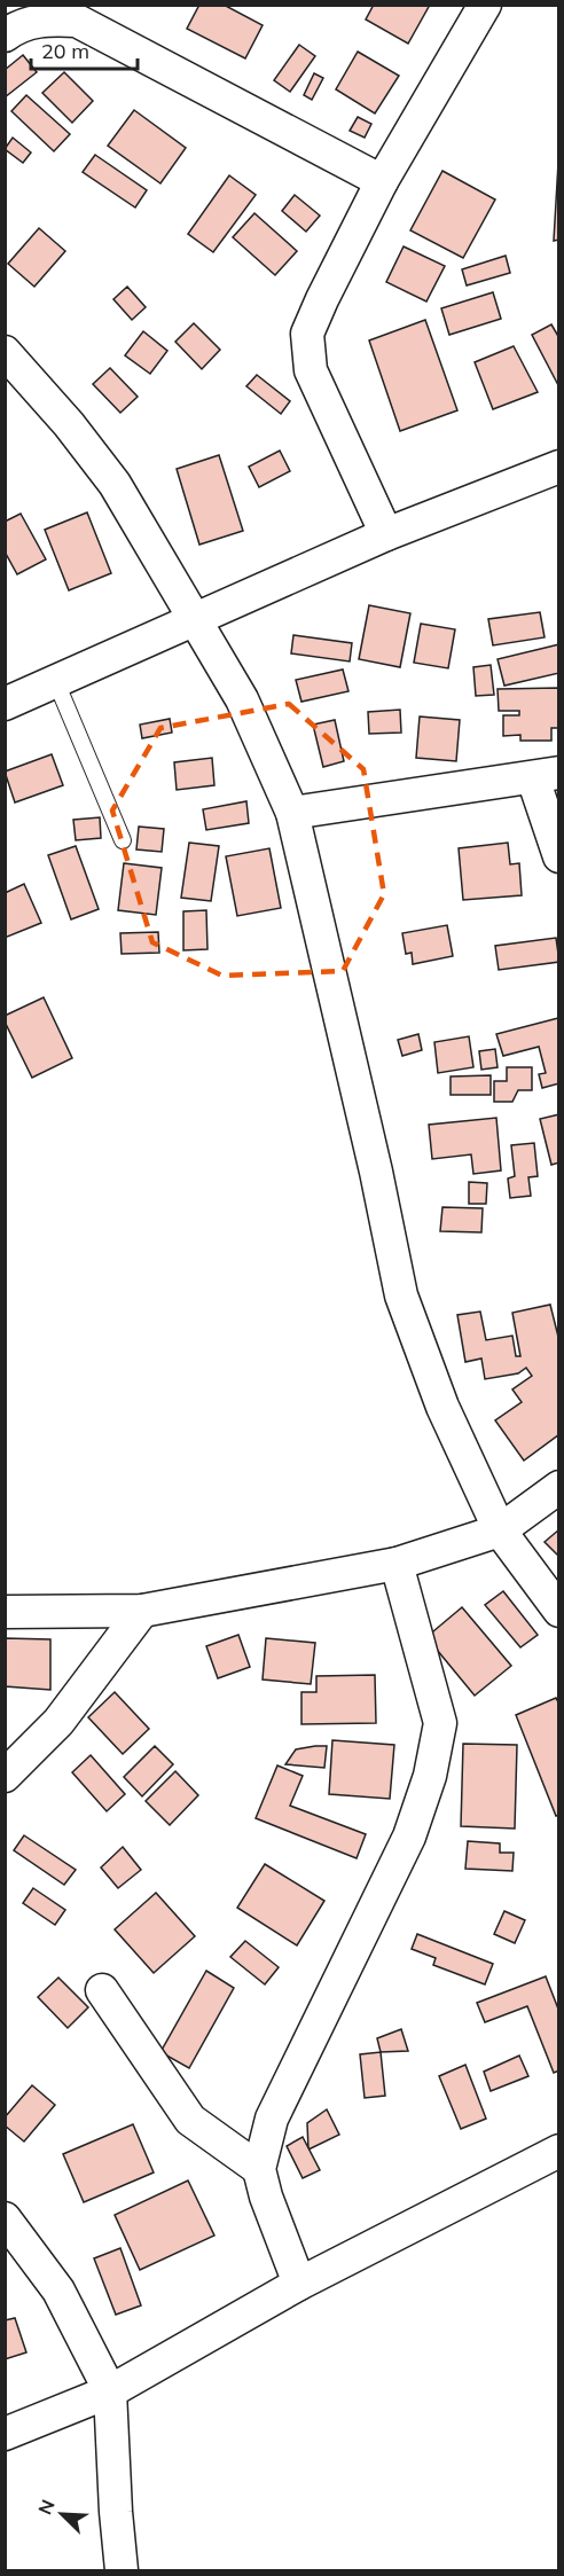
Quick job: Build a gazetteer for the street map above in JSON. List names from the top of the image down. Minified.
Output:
{"scale_bar":"20 m","north":"top left"}
